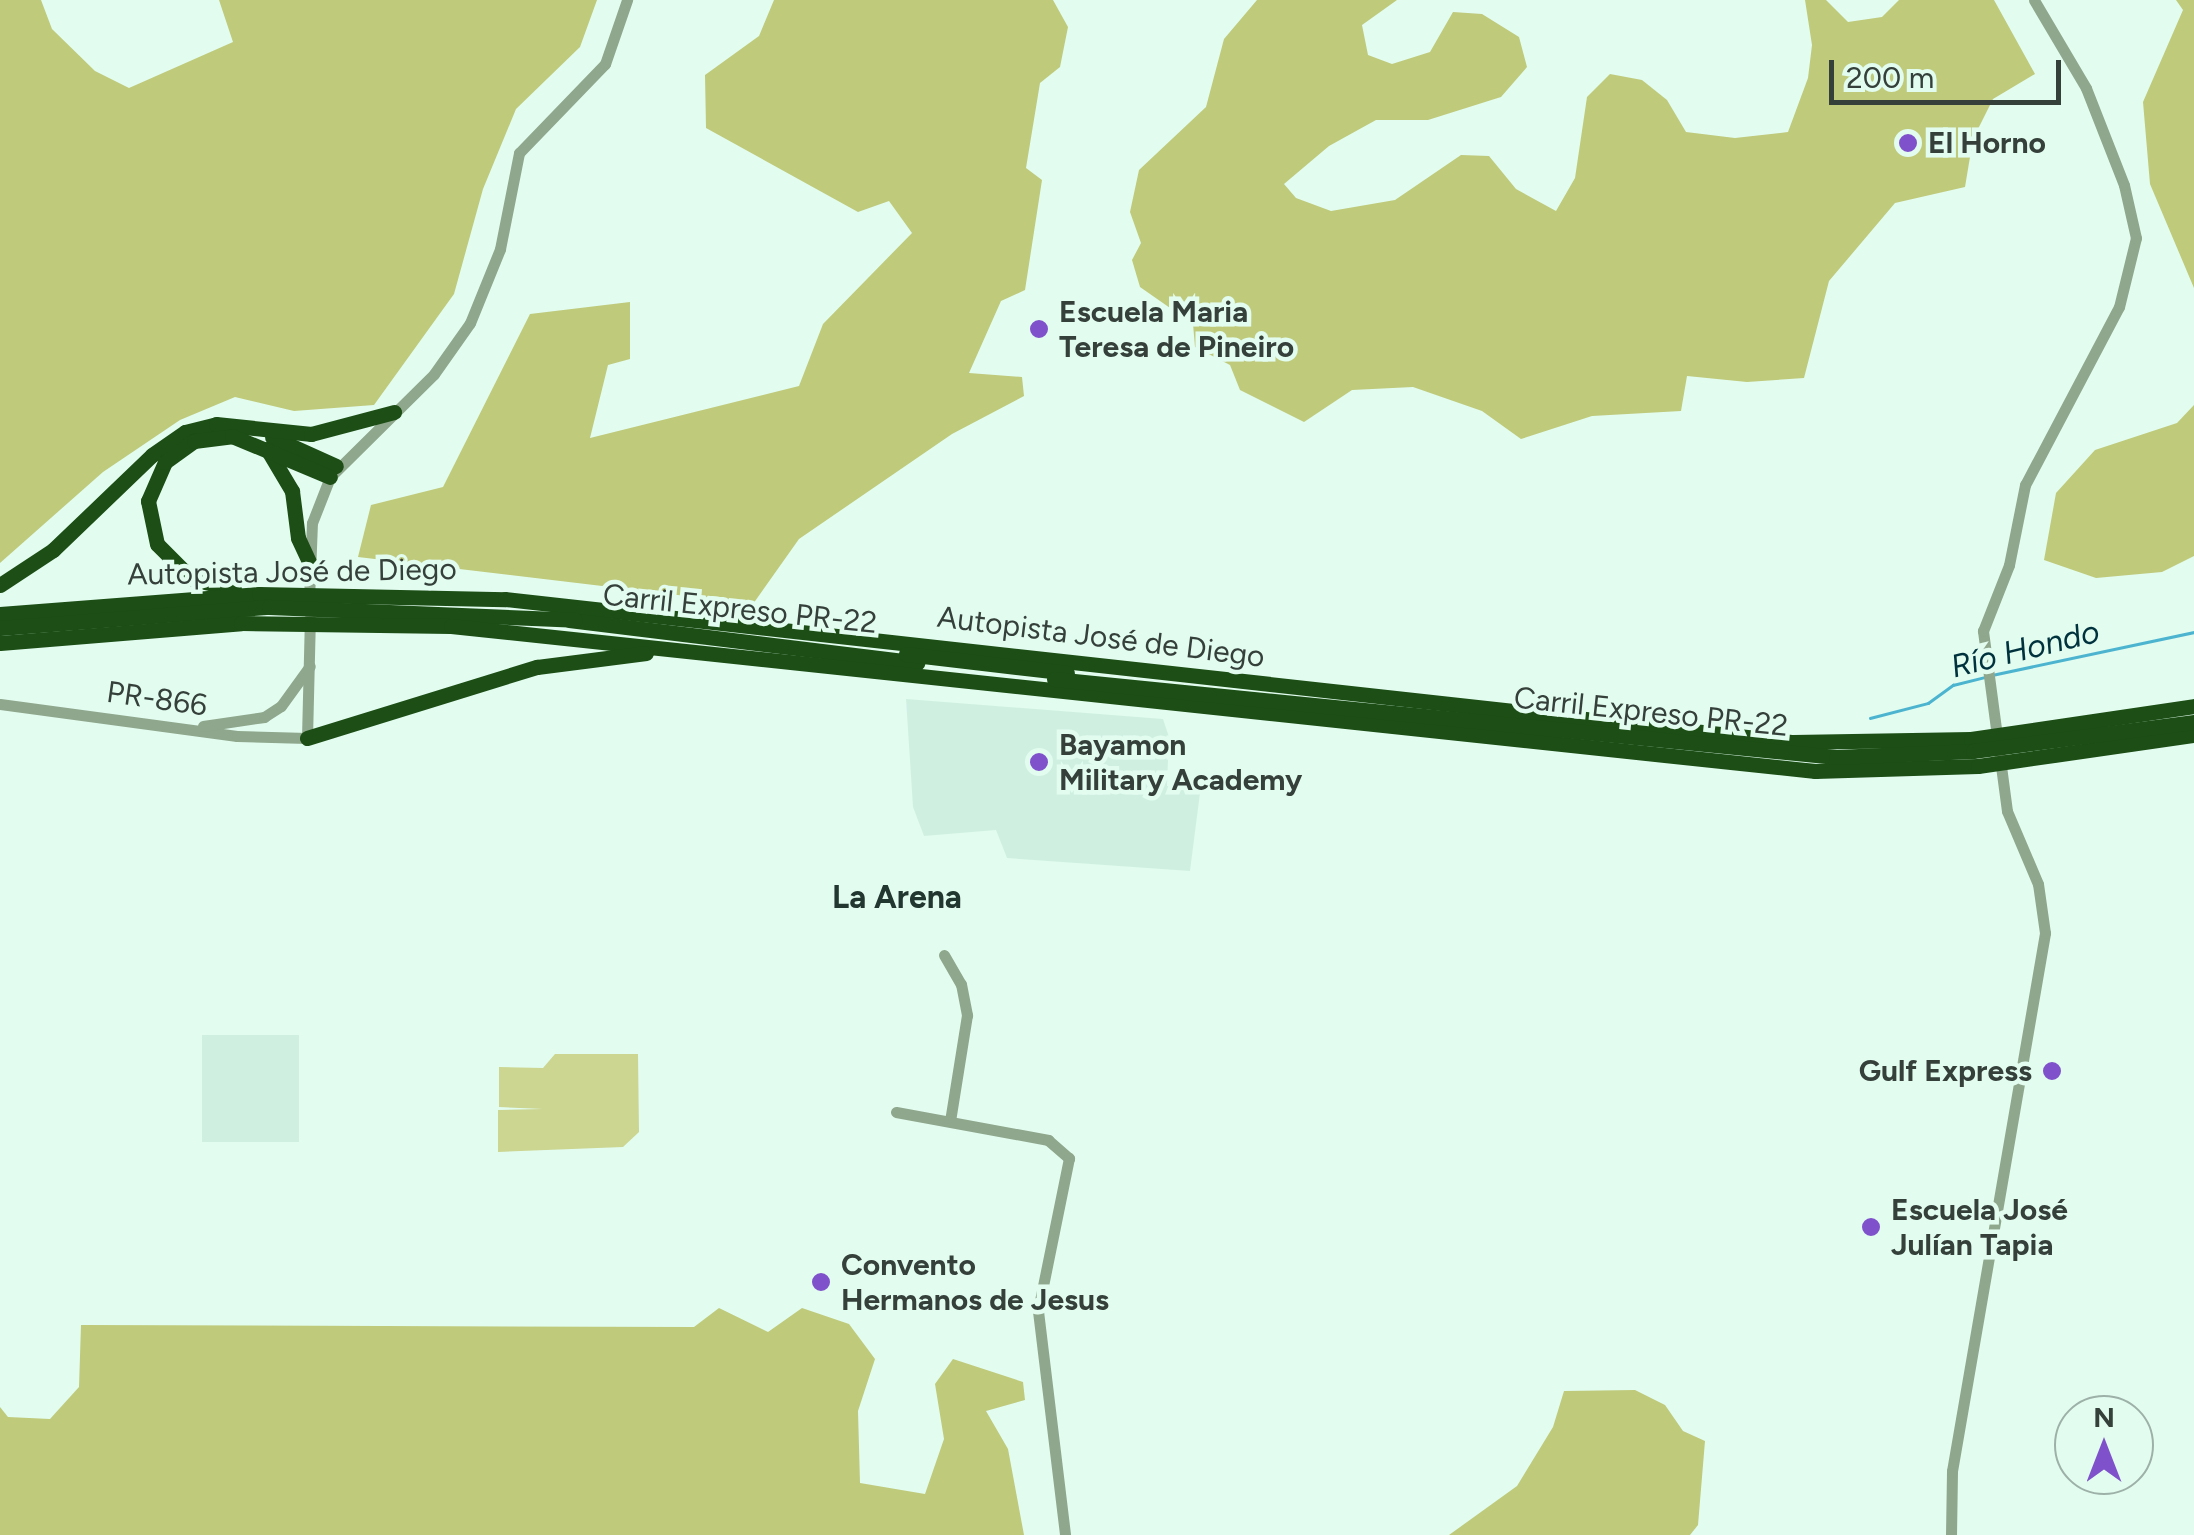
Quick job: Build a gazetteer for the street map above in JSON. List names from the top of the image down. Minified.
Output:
{"streets":{"highway":["Autopista José de Diego","Carril Expreso PR-22"],"street":["PR-866"]},"crossings":[["Autopista José de Diego","Carril Expreso PR-22"]],"districts":["La Arena"],"water":["Río Hondo"],"places":["El Horno","Escuela Maria Teresa de Pineiro","Bayamon Military Academy","Gulf Express","Escuela José Julían Tapia","Convento Hermanos de Jesus"],"scale_bar":"200 m","north":"top"}
